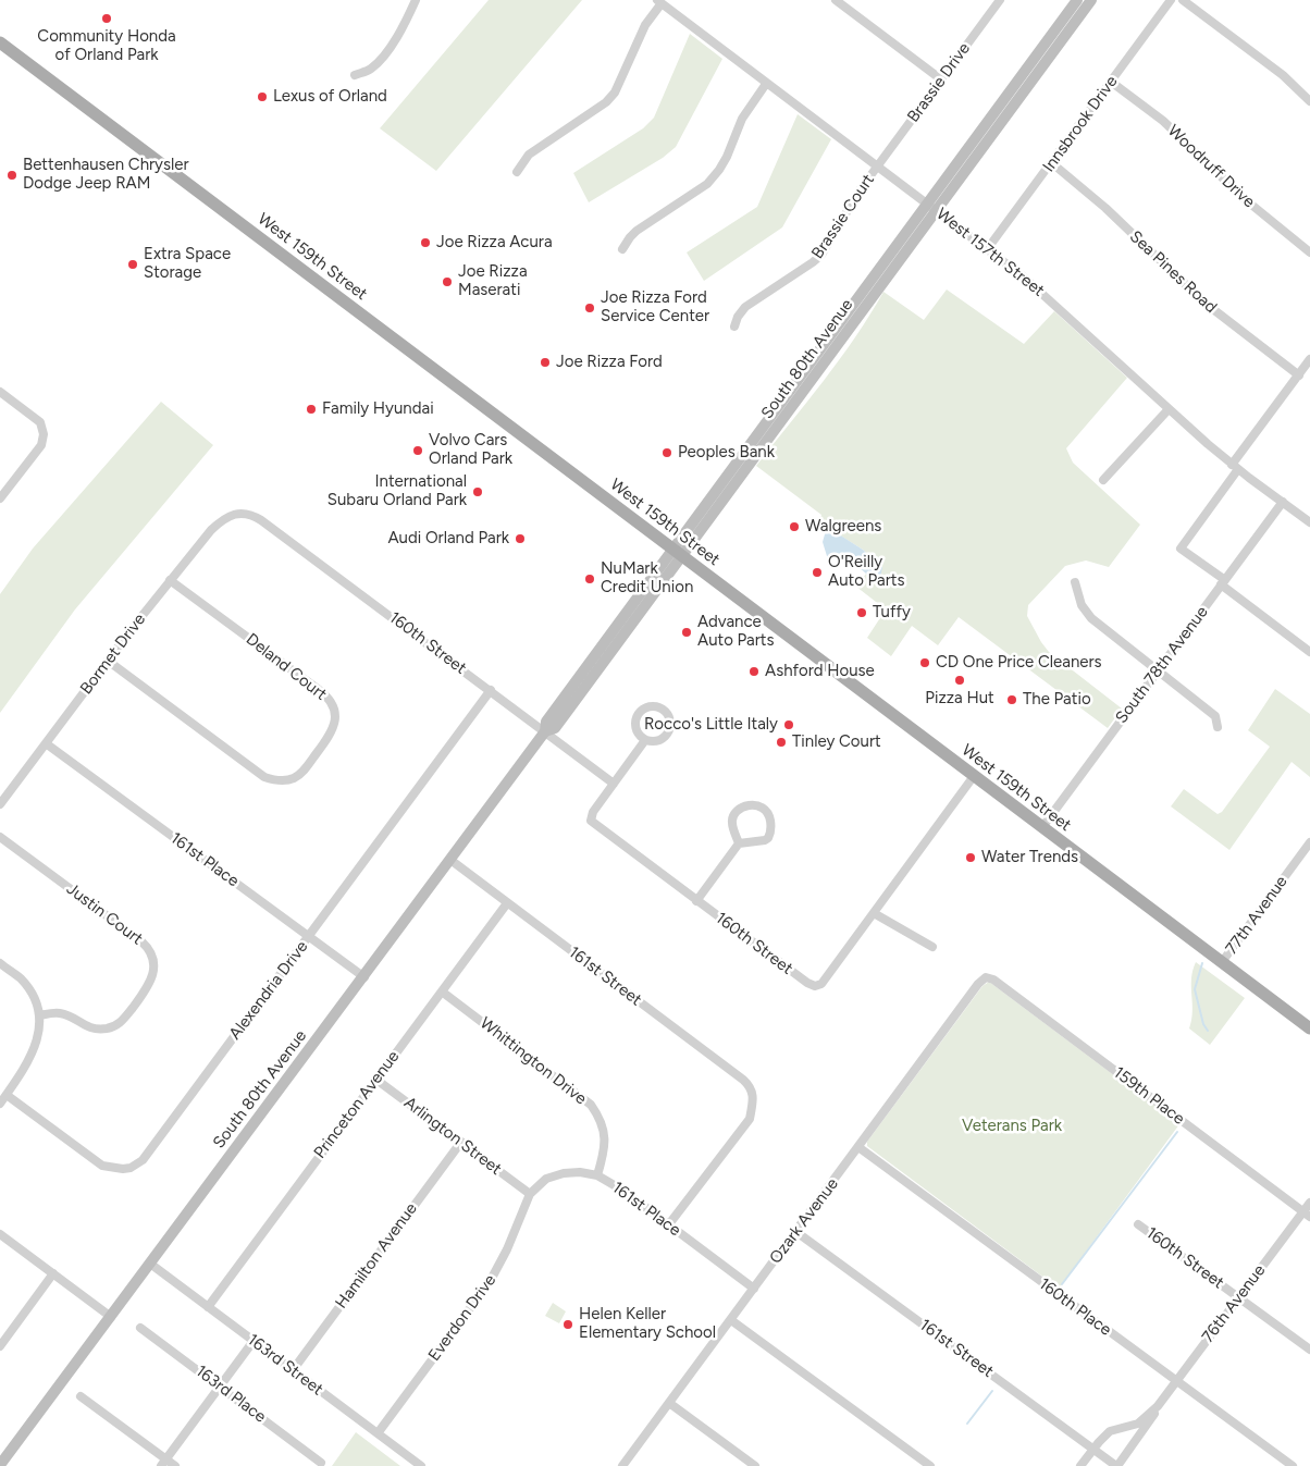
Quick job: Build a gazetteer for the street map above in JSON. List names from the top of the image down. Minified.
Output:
{"streets":{"main road":["West 159th Street"],"street":["Brassie Drive","Innsbrook Drive","Woodruff Drive","Brassie Court","West 157th Street","Sea Pines Road","South 80th Avenue","160th Street","Bormet Drive","South 78th Avenue","Deland Court","161st Place","Justin Court","77th Avenue","161st Street","Alexendria Drive","Whittington Drive","159th Place","Princeton Avenue","Arlington Street","Ozark Avenue","Hamilton Avenue","76th Avenue","160th Place","Everdon Drive","163rd Street","163rd Place"]},"crossings":[["Brassie Drive","Brassie Court"],["Brassie Drive","West 157th Street"],["Innsbrook Drive","Woodruff Drive"],["Innsbrook Drive","West 157th Street"],["Innsbrook Drive","Sea Pines Road"],["Brassie Court","West 157th Street"],["West 157th Street","South 80th Avenue"],["West 157th Street","South 78th Avenue"],["West 159th Street","South 80th Avenue"],["West 159th Street","South 78th Avenue"],["West 159th Street","77th Avenue"],["South 80th Avenue","160th Street"],["South 80th Avenue","161st Place"],["South 80th Avenue","161st Street"],["South 80th Avenue","163rd Street"],["160th Street","Bormet Drive"],["160th Street","Alexendria Drive"],["160th Street","76th Avenue"],["Bormet Drive","Deland Court"],["Bormet Drive","161st Place"],["161st Place","161st Street"],["161st Place","Alexendria Drive"],["161st Place","Whittington Drive"],["161st Place","Arlington Street"],["161st Place","Ozark Avenue"],["161st Place","Everdon Drive"],["161st Street","Princeton Avenue"],["161st Street","Ozark Avenue"],["161st Street","76th Avenue"],["Whittington Drive","Princeton Avenue"],["159th Place","Ozark Avenue"],["159th Place","76th Avenue"],["Princeton Avenue","Arlington Street"],["Princeton Avenue","163rd Street"],["Arlington Street","Hamilton Avenue"],["Arlington Street","Everdon Drive"],["Ozark Avenue","160th Place"],["Hamilton Avenue","163rd Street"],["76th Avenue","160th Place"],["Everdon Drive","163rd Street"]],"parks":["Veterans Park"],"places":["Community Honda of Orland Park","Lexus of Orland","Bettenhausen Chrysler Dodge Jeep RAM","Joe Rizza Acura","Extra Space Storage","Joe Rizza Maserati","Joe Rizza Ford Service Center","Joe Rizza Ford","Family Hyundai","Volvo Cars Orland Park","Peoples Bank","International Subaru Orland Park","Walgreens","Audi Orland Park","O'Reilly Auto Parts","NuMark Credit Union","Tuffy","Advance Auto Parts","CD One Price Cleaners","Ashford House","Pizza Hut","The Patio","Rocco's Little Italy","Tinley Court","Water Trends","Helen Keller Elementary School"]}
